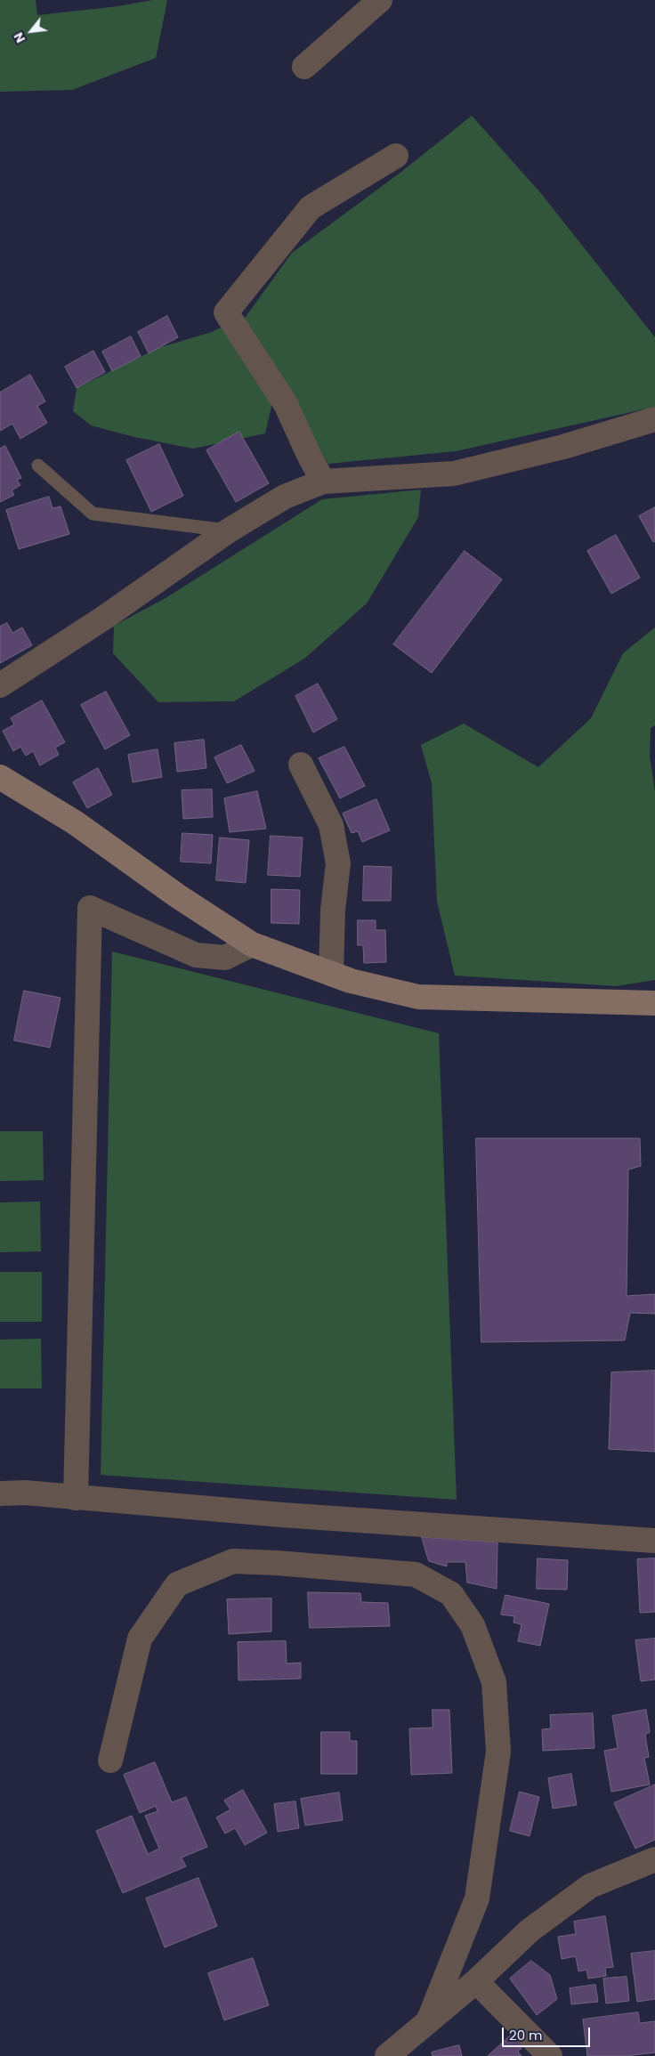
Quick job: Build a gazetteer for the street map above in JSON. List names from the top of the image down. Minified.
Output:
{"scale_bar":"20 m","north":"bottom left"}
